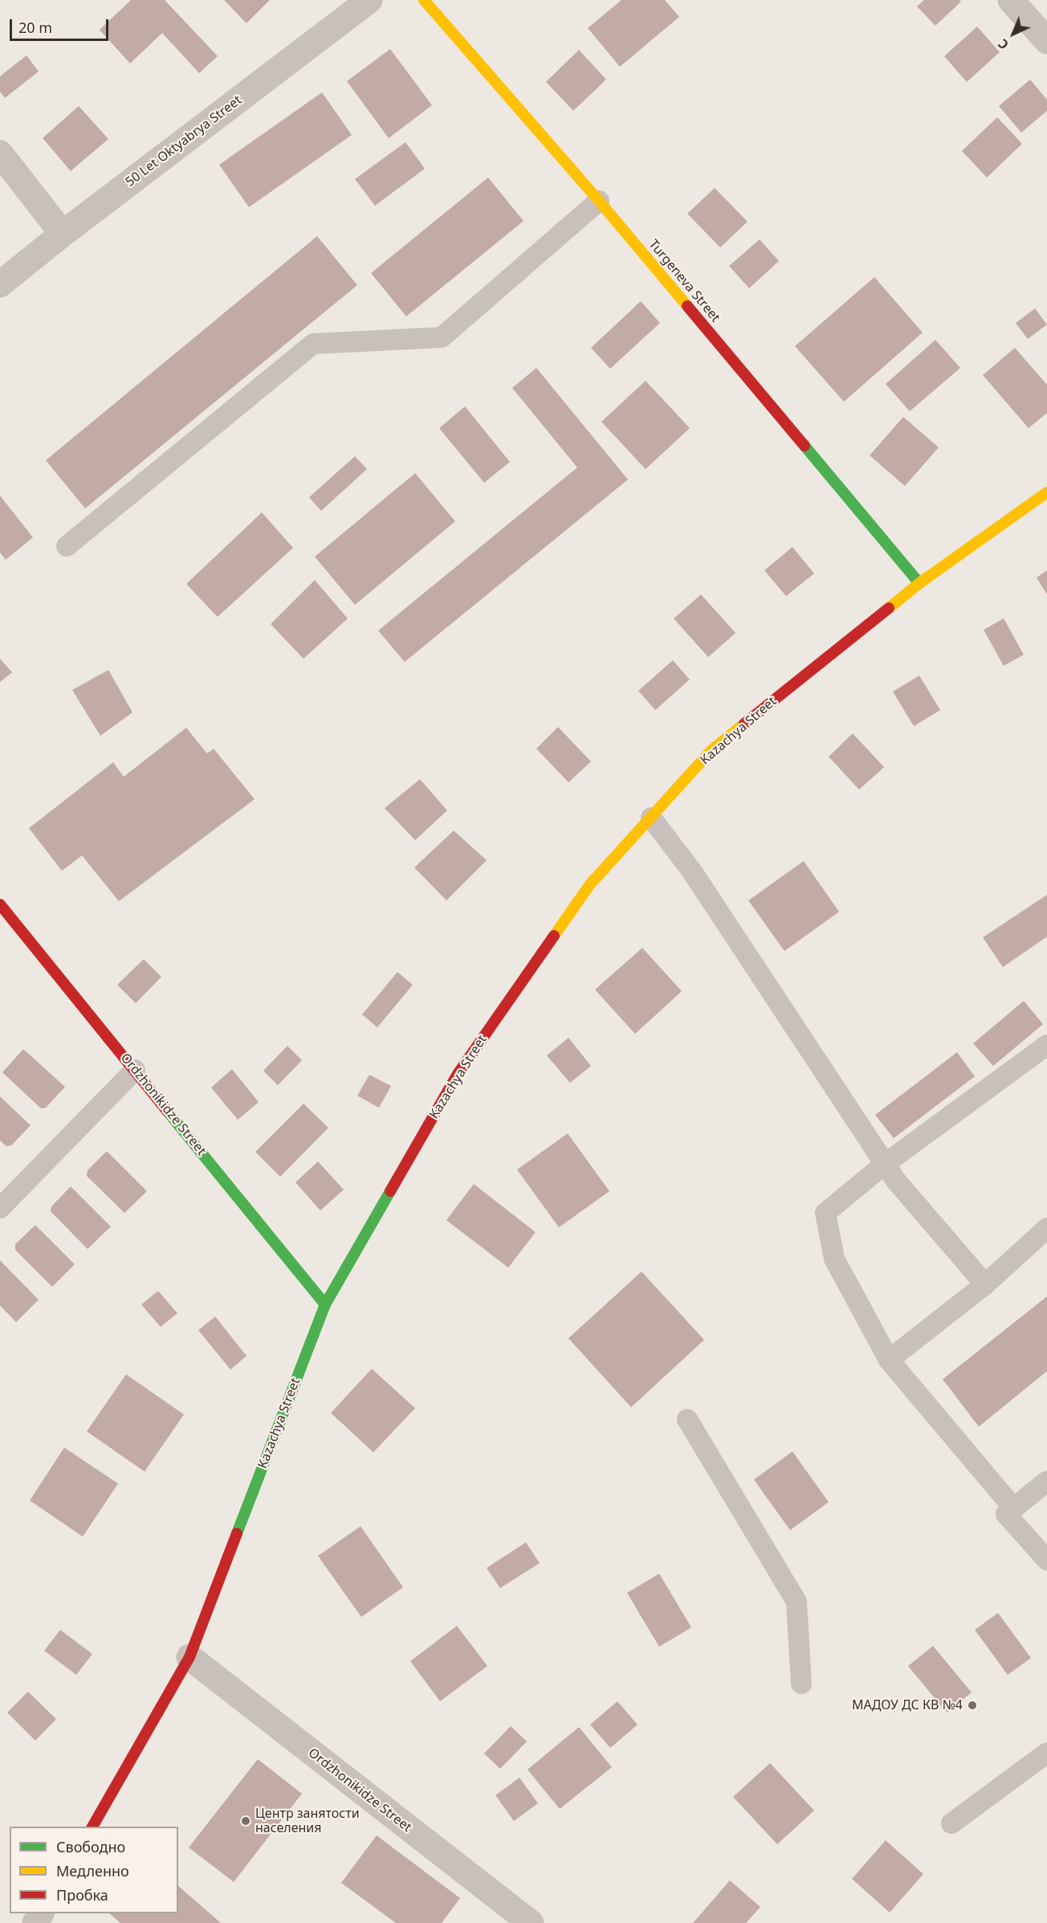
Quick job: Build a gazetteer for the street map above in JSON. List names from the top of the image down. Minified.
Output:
{"streets":{"street":["50 Let Oktyabrya Street","Turgeneva Street","Kazachya Street","Ordzhonikidze Street"]},"crossings":[["Turgeneva Street","Kazachya Street"],["Kazachya Street","Ordzhonikidze Street"]],"places":["МАДОУ ДС КВ №4","Центр занятости населения"],"legend":["Свободно","Медленно","Пробка"],"scale_bar":"20 m","north":"bottom left"}
